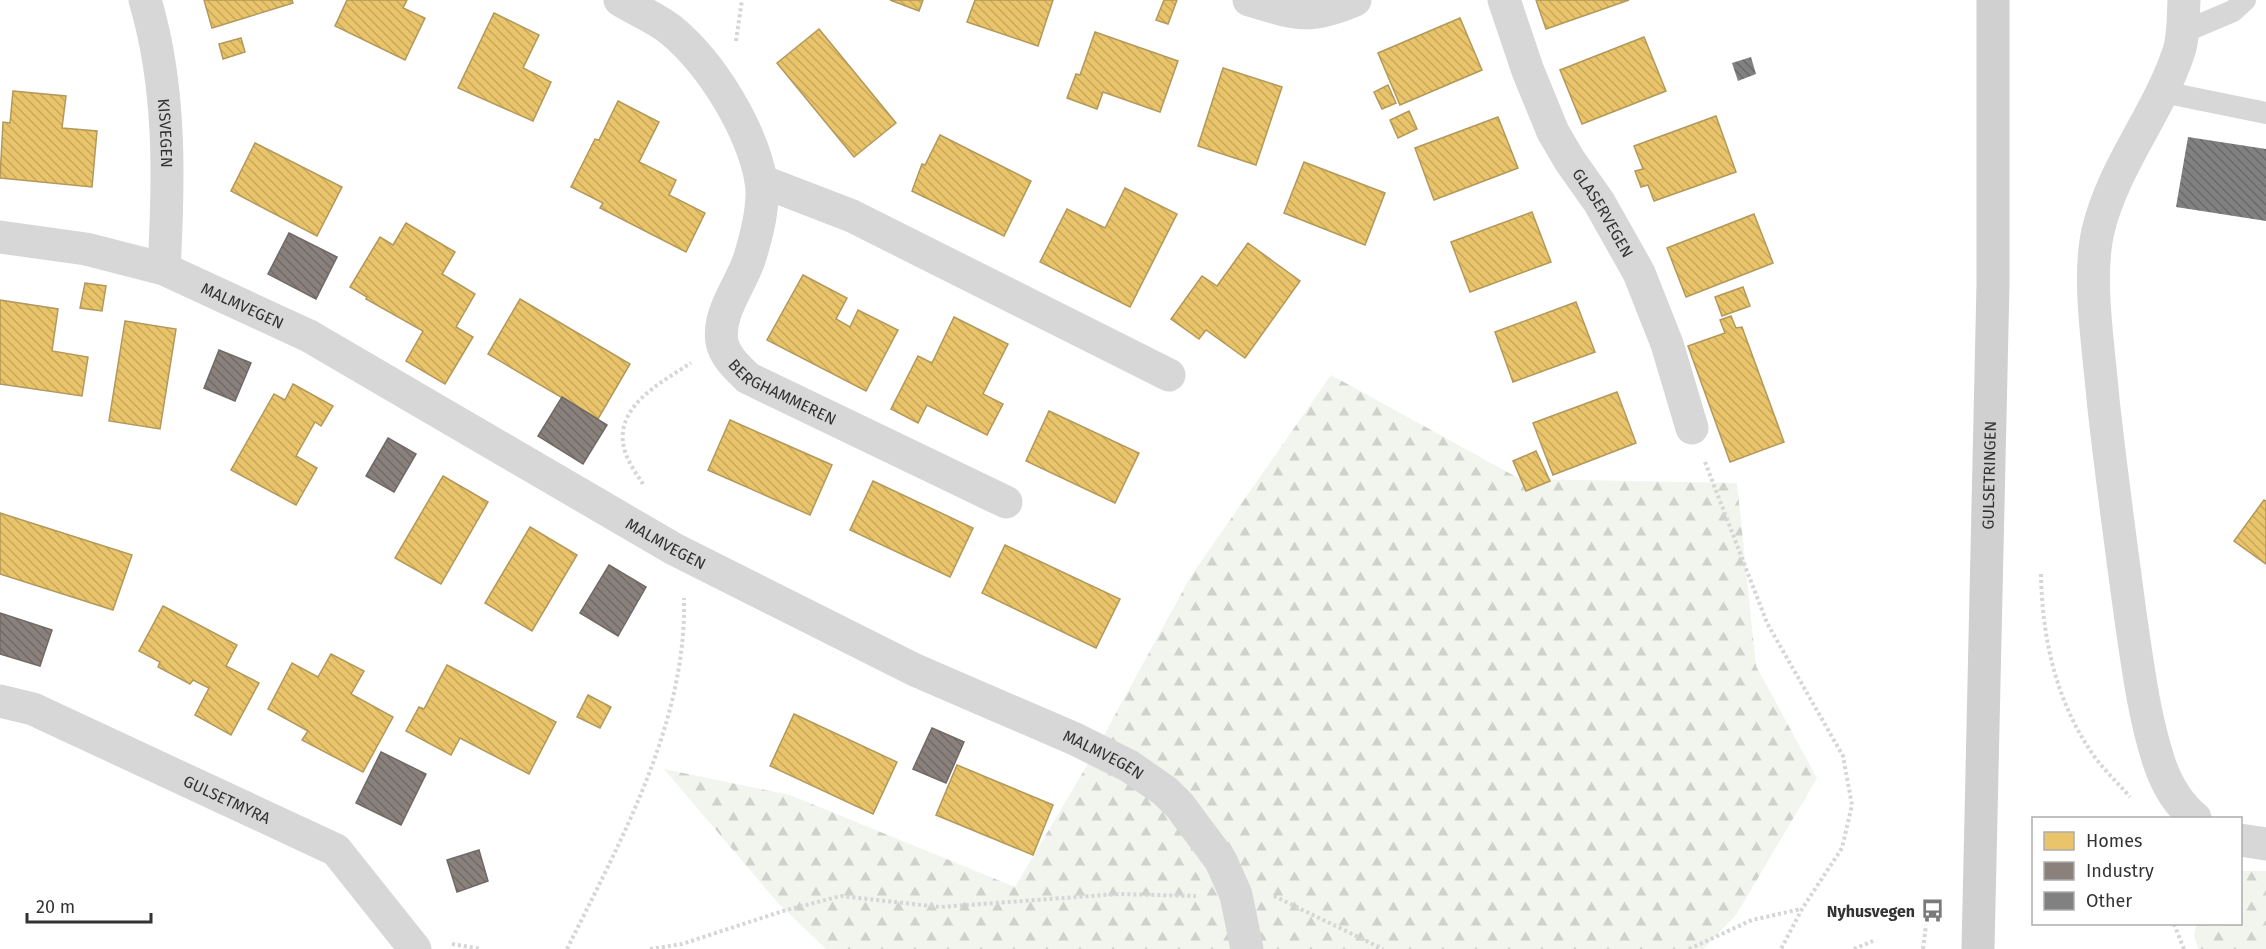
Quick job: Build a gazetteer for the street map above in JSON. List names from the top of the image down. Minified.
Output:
{"streets":{"street":["KISVEGEN","GLASERVEGEN","MALMVEGEN","BERGHAMMEREN","GULSETRINGEN","GULSETMYRA"]},"crossings":[["KISVEGEN","MALMVEGEN"]],"places":{"bus stop":["Nyhusvegen"]},"legend":["Homes","Industry","Other"],"scale_bar":"20 m"}
